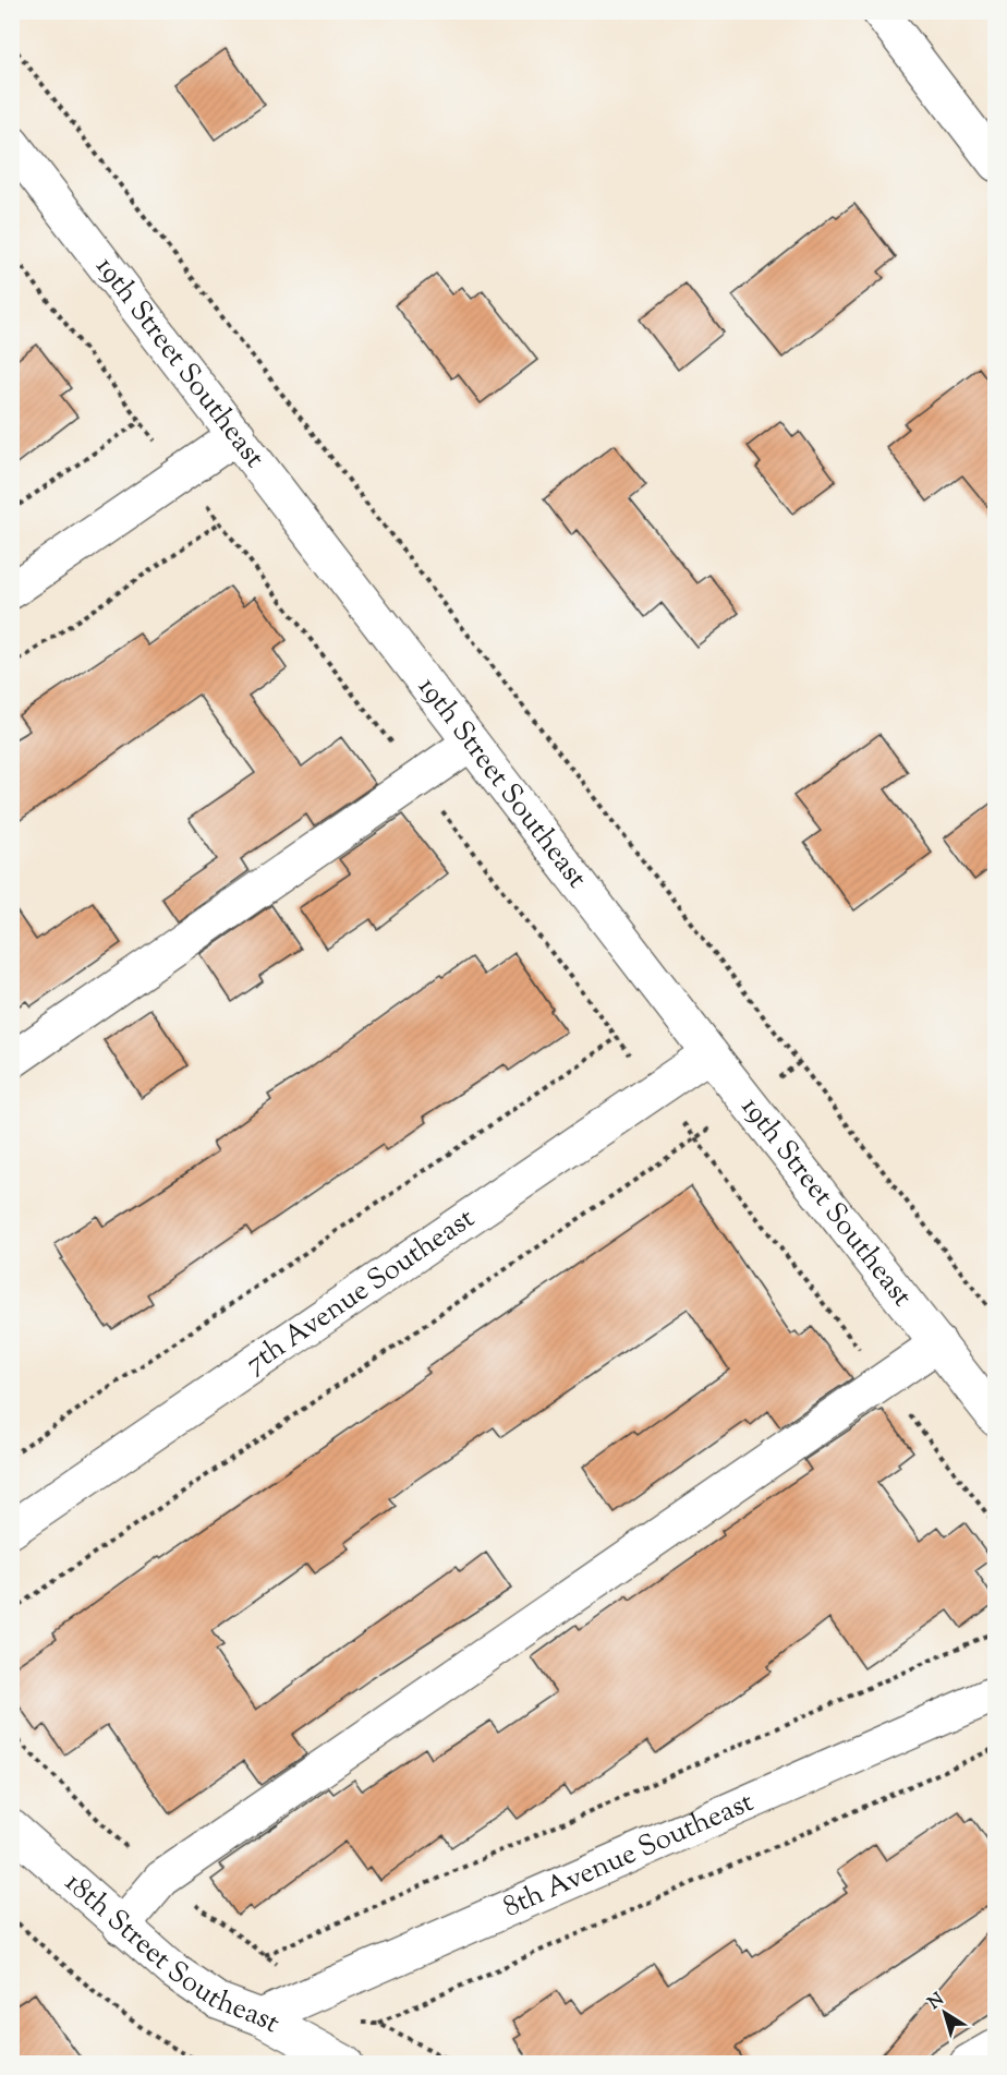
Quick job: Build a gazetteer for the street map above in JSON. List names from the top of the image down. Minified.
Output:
{"streets":{"street":["19th Street Southeast","7th Avenue Southeast","8th Avenue Southeast","18th Street Southeast"]},"crossings":[["19th Street Southeast","7th Avenue Southeast"],["8th Avenue Southeast","18th Street Southeast"]],"north":"top left"}
